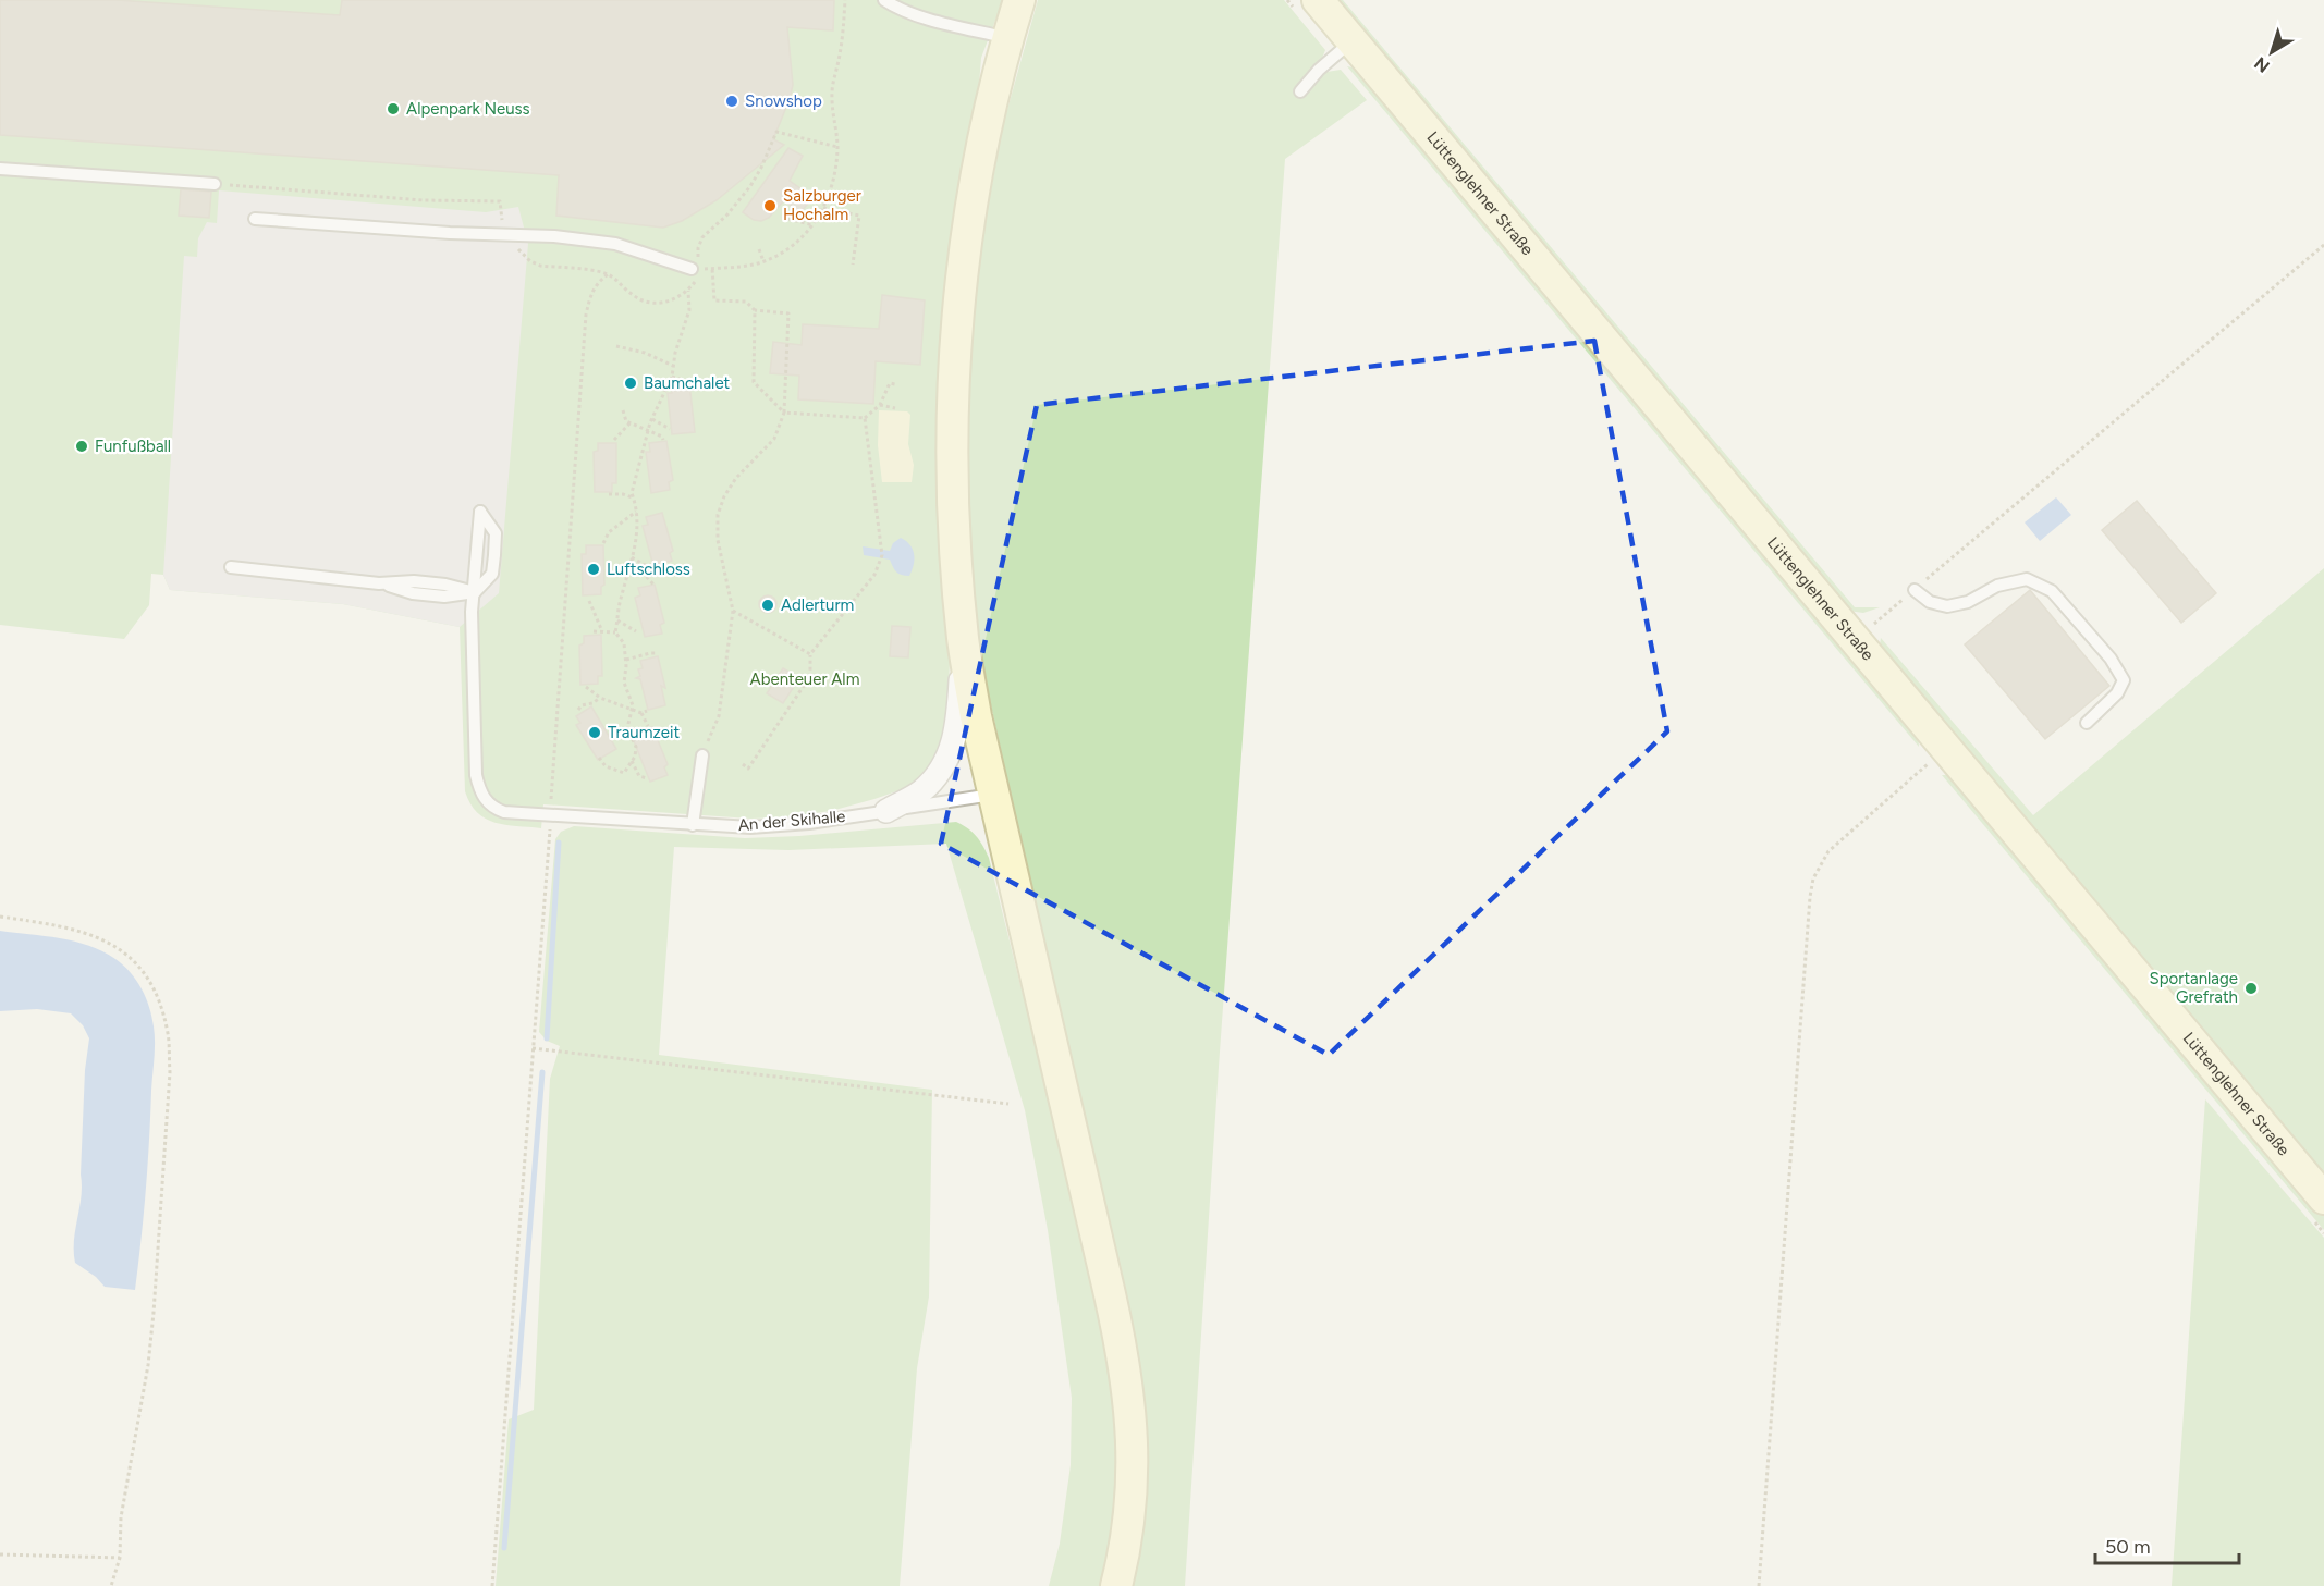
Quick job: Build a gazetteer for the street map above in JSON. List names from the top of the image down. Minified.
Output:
{"streets":{"main road":["Lüttenglehner Straße"],"lane":["An der Skihalle"]},"parks":["Abenteuer Alm"],"places":["Snowshop","Alpenpark Neuss","Salzburger Hochalm","Baumchalet","Funfußball","Luftschloss","Adlerturm","Traumzeit","Sportanlage Grefrath"],"scale_bar":"50 m","north":"bottom left"}
